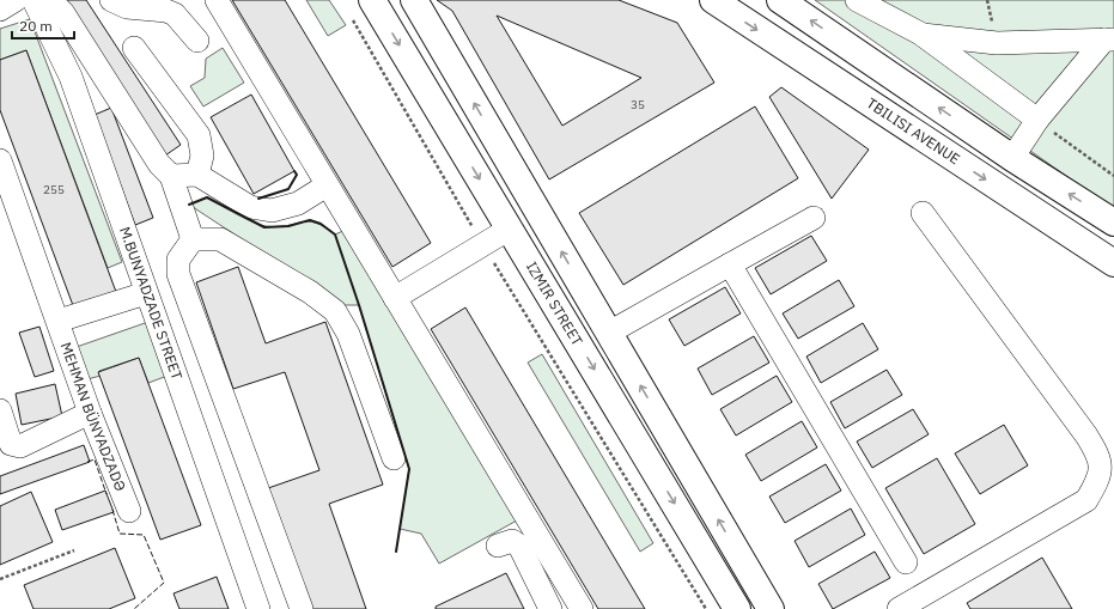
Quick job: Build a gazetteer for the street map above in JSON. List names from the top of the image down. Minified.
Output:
{"streets":{"main road":["TBILISI AVENUE","IZMIR STREET"],"street":["M.BUNYADZADE STREET","MEHMAN BÜNYADZADƏ"]},"house_numbers":["35","255"],"scale_bar":"20 m"}
